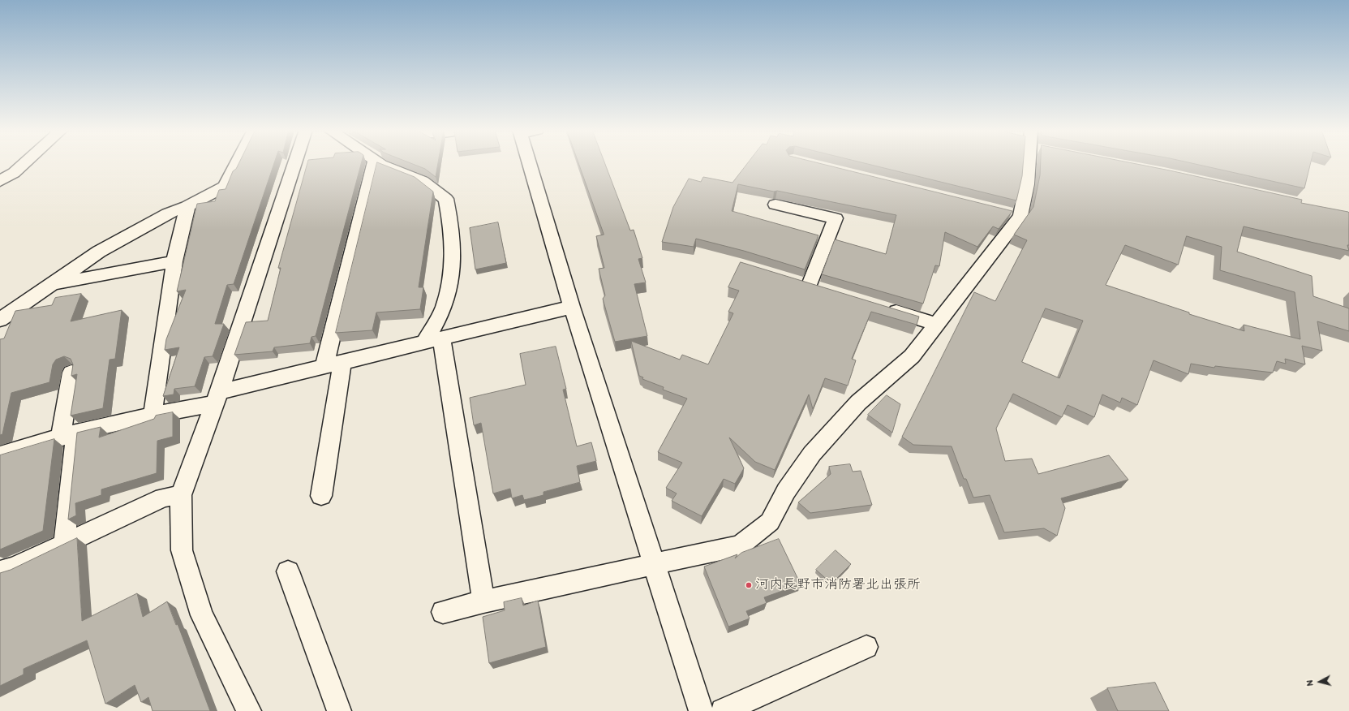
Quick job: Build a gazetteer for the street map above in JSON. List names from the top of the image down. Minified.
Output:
{"places":["河内長野市消防署北出張所"],"north":"left"}
